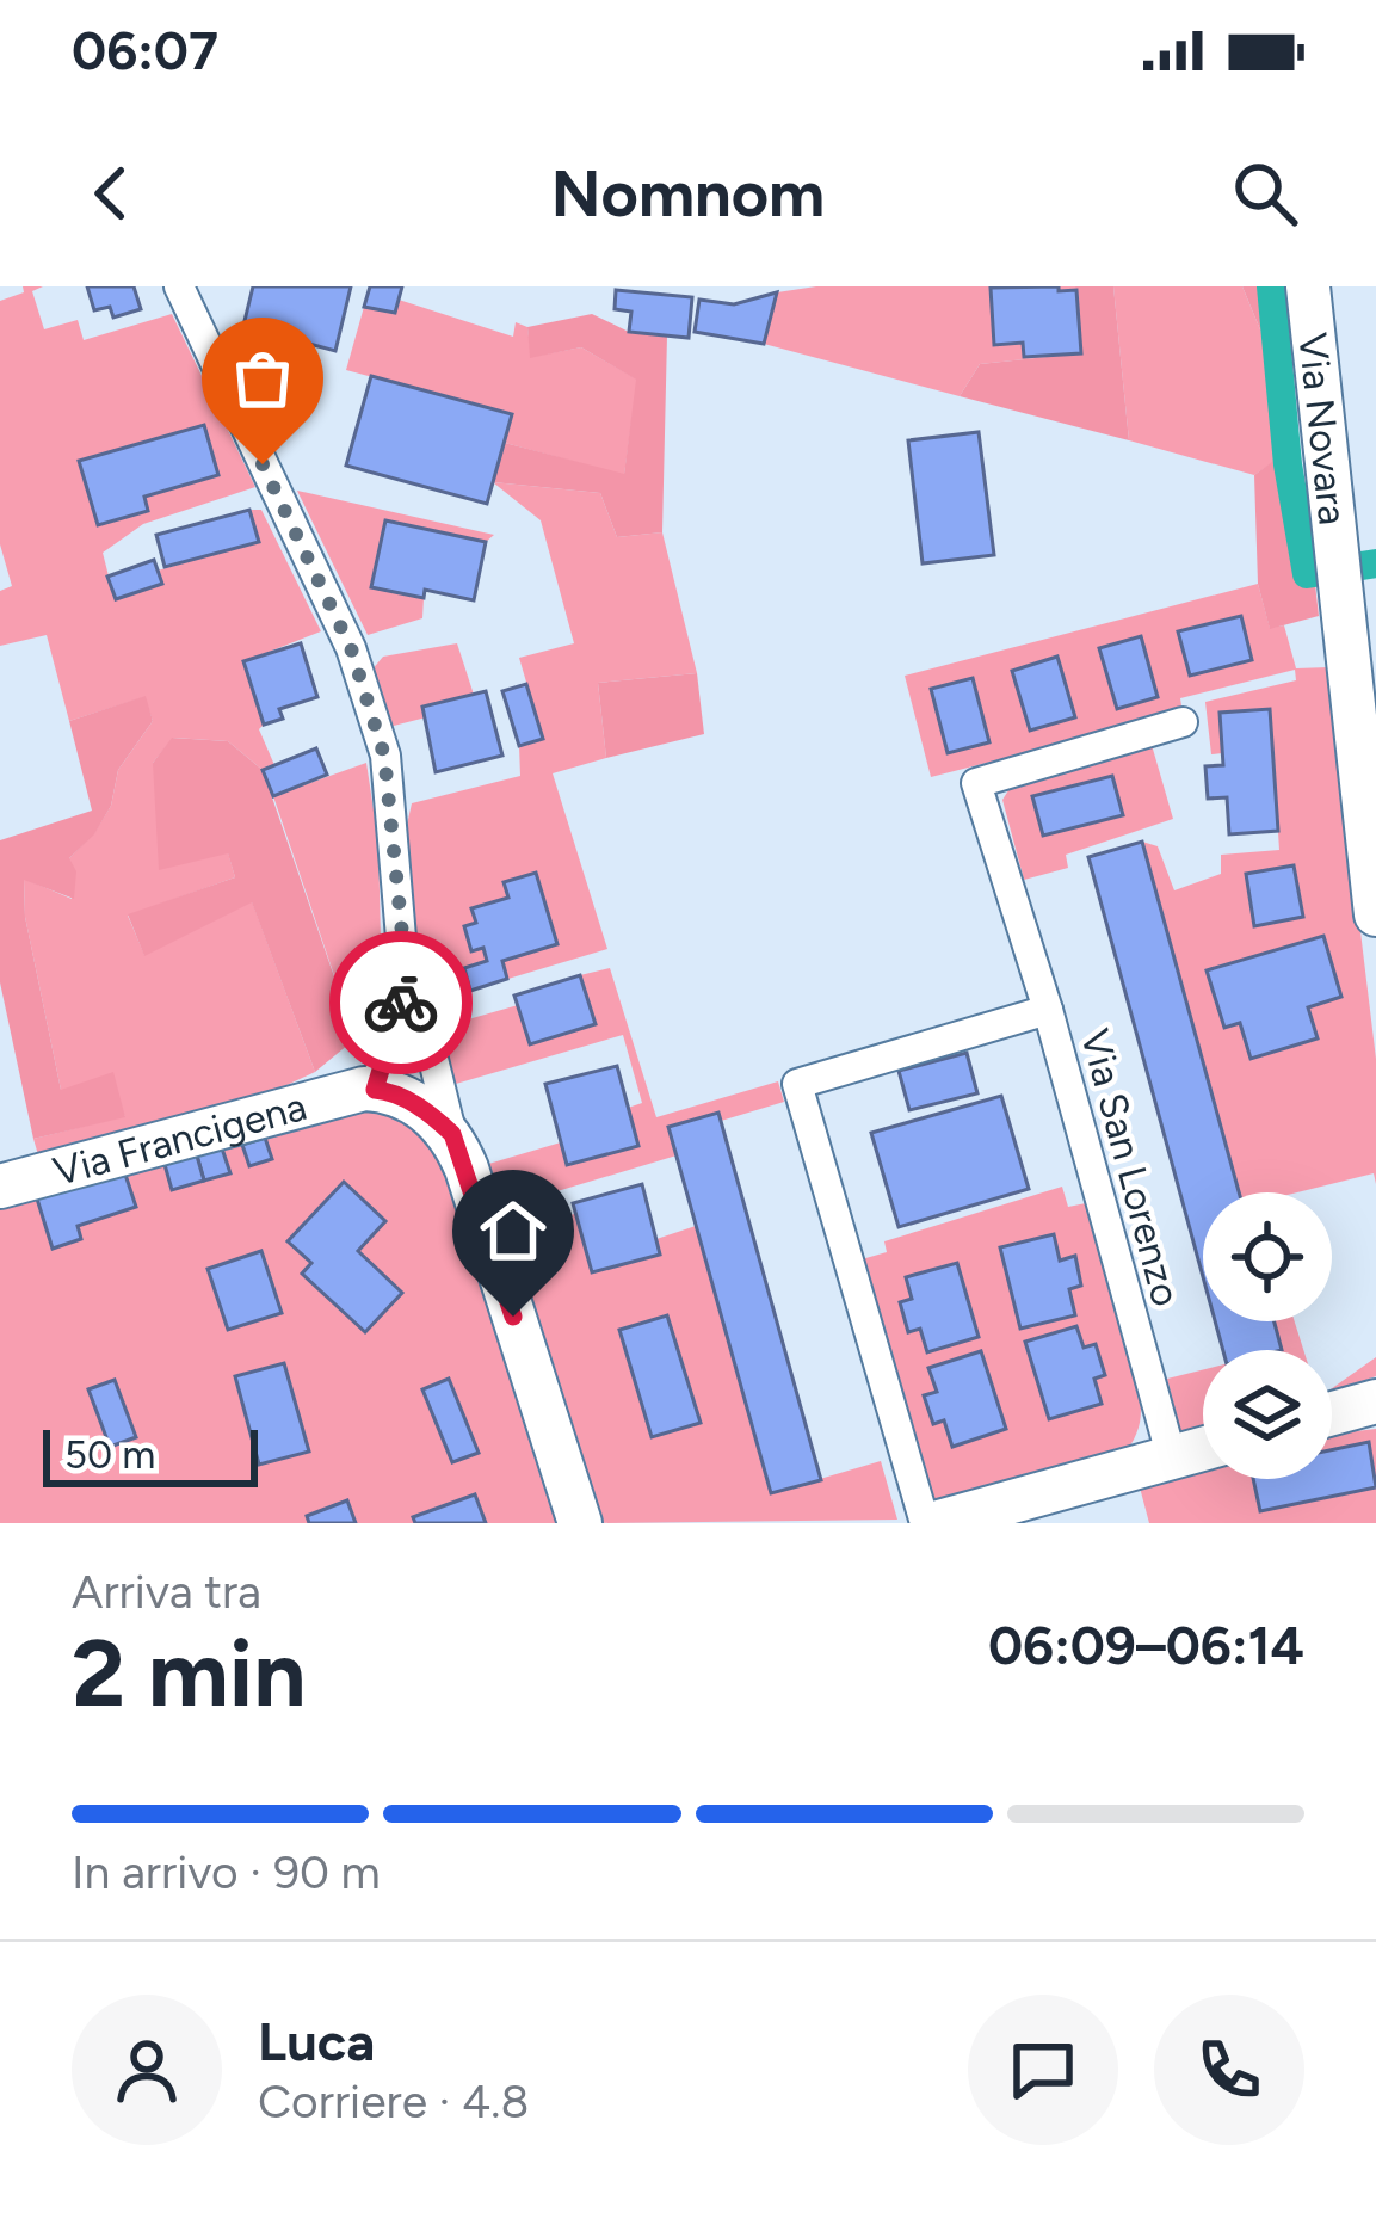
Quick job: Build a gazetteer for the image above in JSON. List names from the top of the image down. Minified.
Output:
{"streets":{"street":["Via Novara","Via Francigena","Via San Lorenzo"]},"scale_bar":"50 m","page":{"status":"06:07","header":"Nomnom","scale":"50 m","heading":["2 min","Arriva tra","06:09–06:14"],"panel":["Luca","Corriere · 4.8"],"bar":"In arrivo · 90 m"}}
